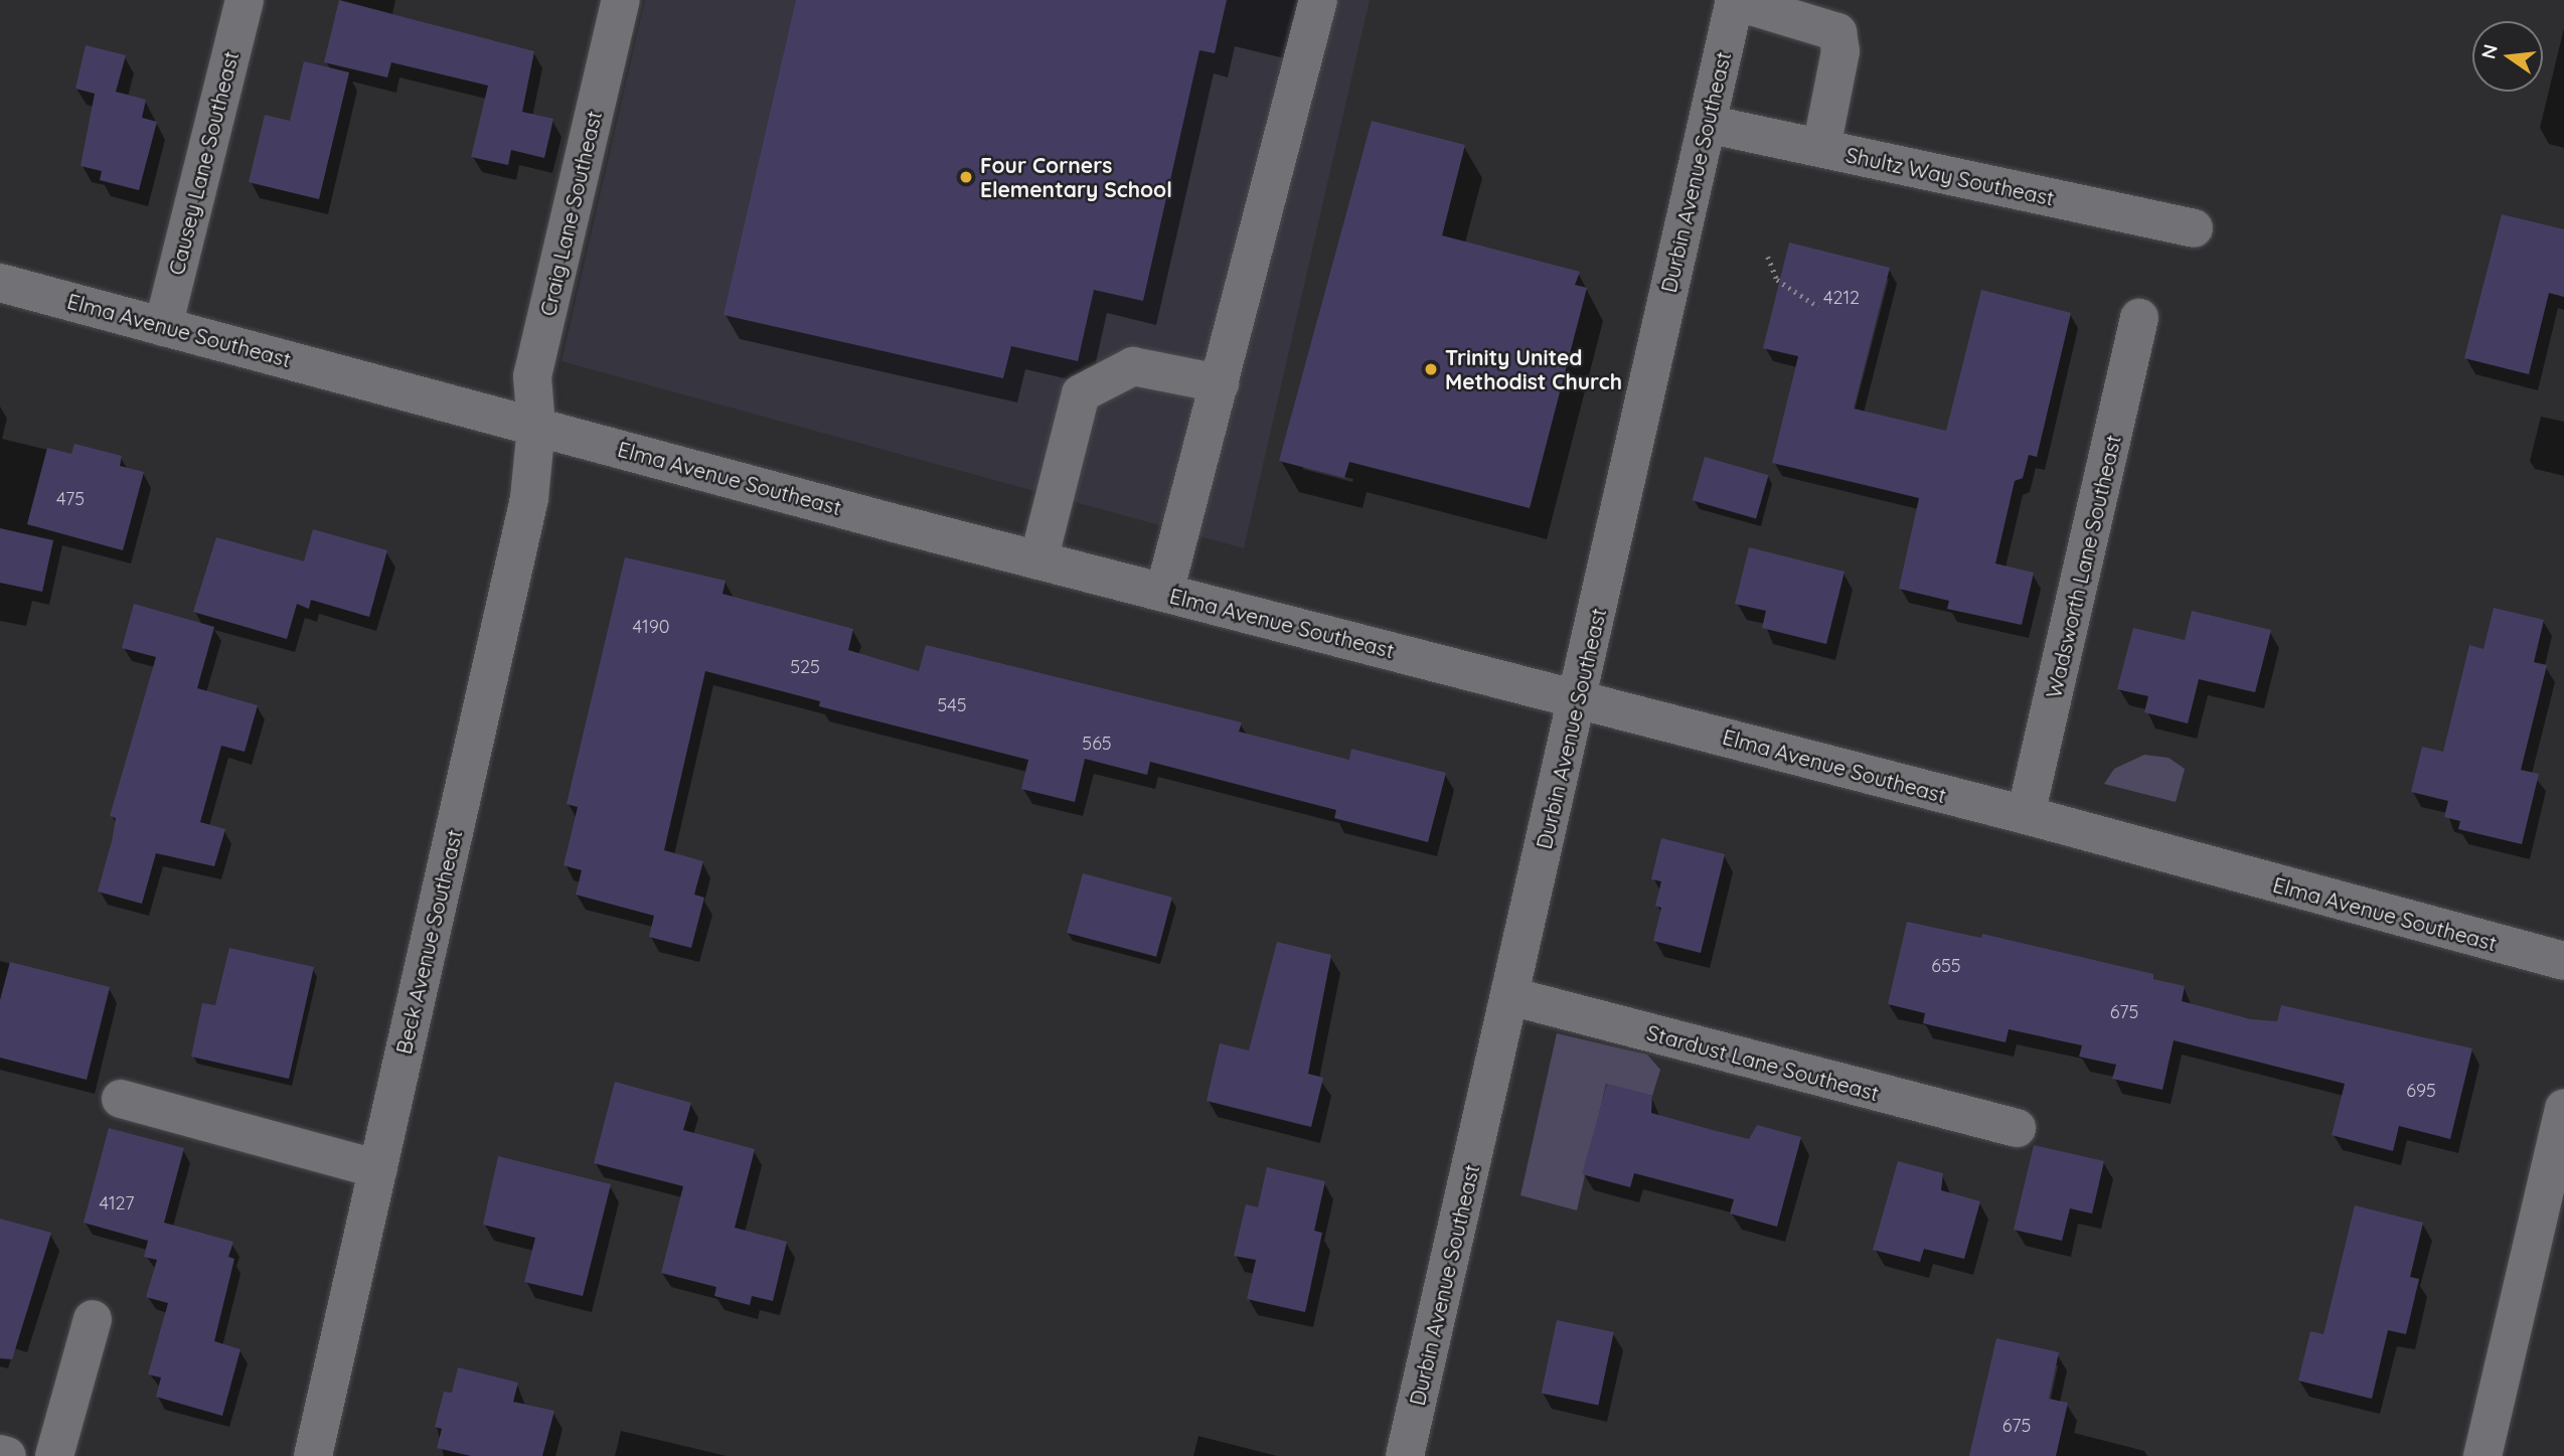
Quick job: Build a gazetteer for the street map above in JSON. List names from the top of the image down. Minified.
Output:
{"streets":{"street":["Causey Lane Southeast","Durbin Avenue Southeast","Shultz Way Southeast","Craig Lane Southeast","Elma Avenue Southeast","Wadsworth Lane Southeast","Beck Avenue Southeast","Stardust Lane Southeast"]},"crossings":[["Causey Lane Southeast","Elma Avenue Southeast"],["Durbin Avenue Southeast","Shultz Way Southeast"],["Durbin Avenue Southeast","Elma Avenue Southeast"],["Durbin Avenue Southeast","Stardust Lane Southeast"],["Craig Lane Southeast","Elma Avenue Southeast"],["Craig Lane Southeast","Beck Avenue Southeast"],["Elma Avenue Southeast","Wadsworth Lane Southeast"],["Elma Avenue Southeast","Beck Avenue Southeast"]],"places":["Four Corners Elementary School","Trinity United Methodist Church"],"house_numbers":["4212","475","4190","525","545","565","655","675","695","4127","675"],"north":"left"}
